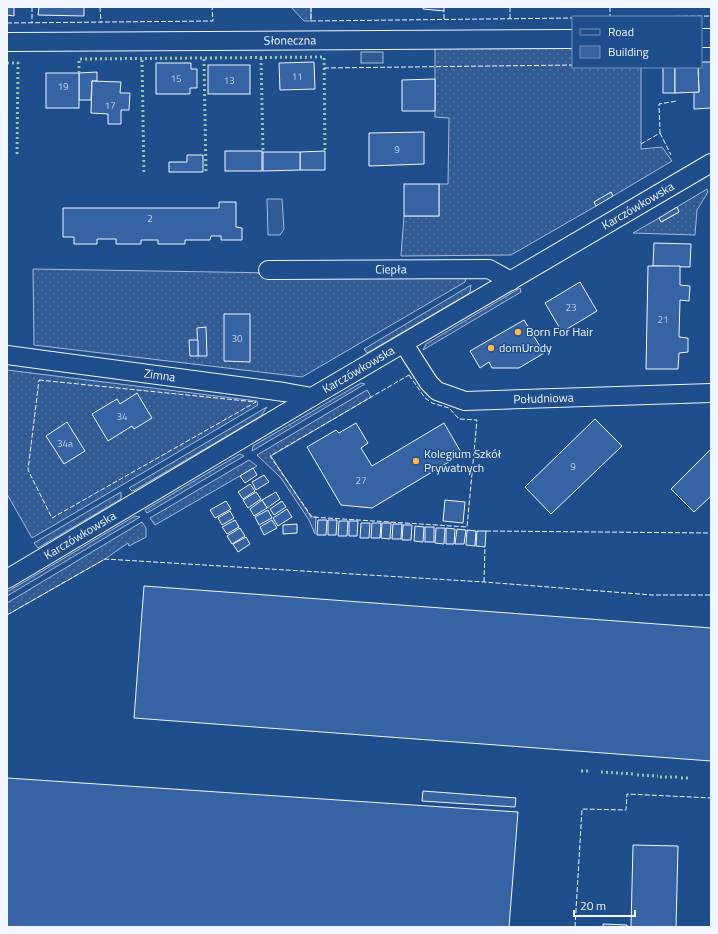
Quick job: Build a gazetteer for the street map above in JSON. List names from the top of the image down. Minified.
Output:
{"streets":{"street":["Słoneczna","Karczówkowska","Ciepła","Zimna","Południowa"]},"crossings":[["Karczówkowska","Ciepła"],["Karczówkowska","Zimna"],["Karczówkowska","Południowa"]],"places":["Born For Hair","domUrody","Kolegium Szkół Prywatnych"],"house_numbers":["11","15","13","19","17","9","2","23","21","30","34","34a","9","27"],"legend":["Road","Building"],"scale_bar":"20 m"}
